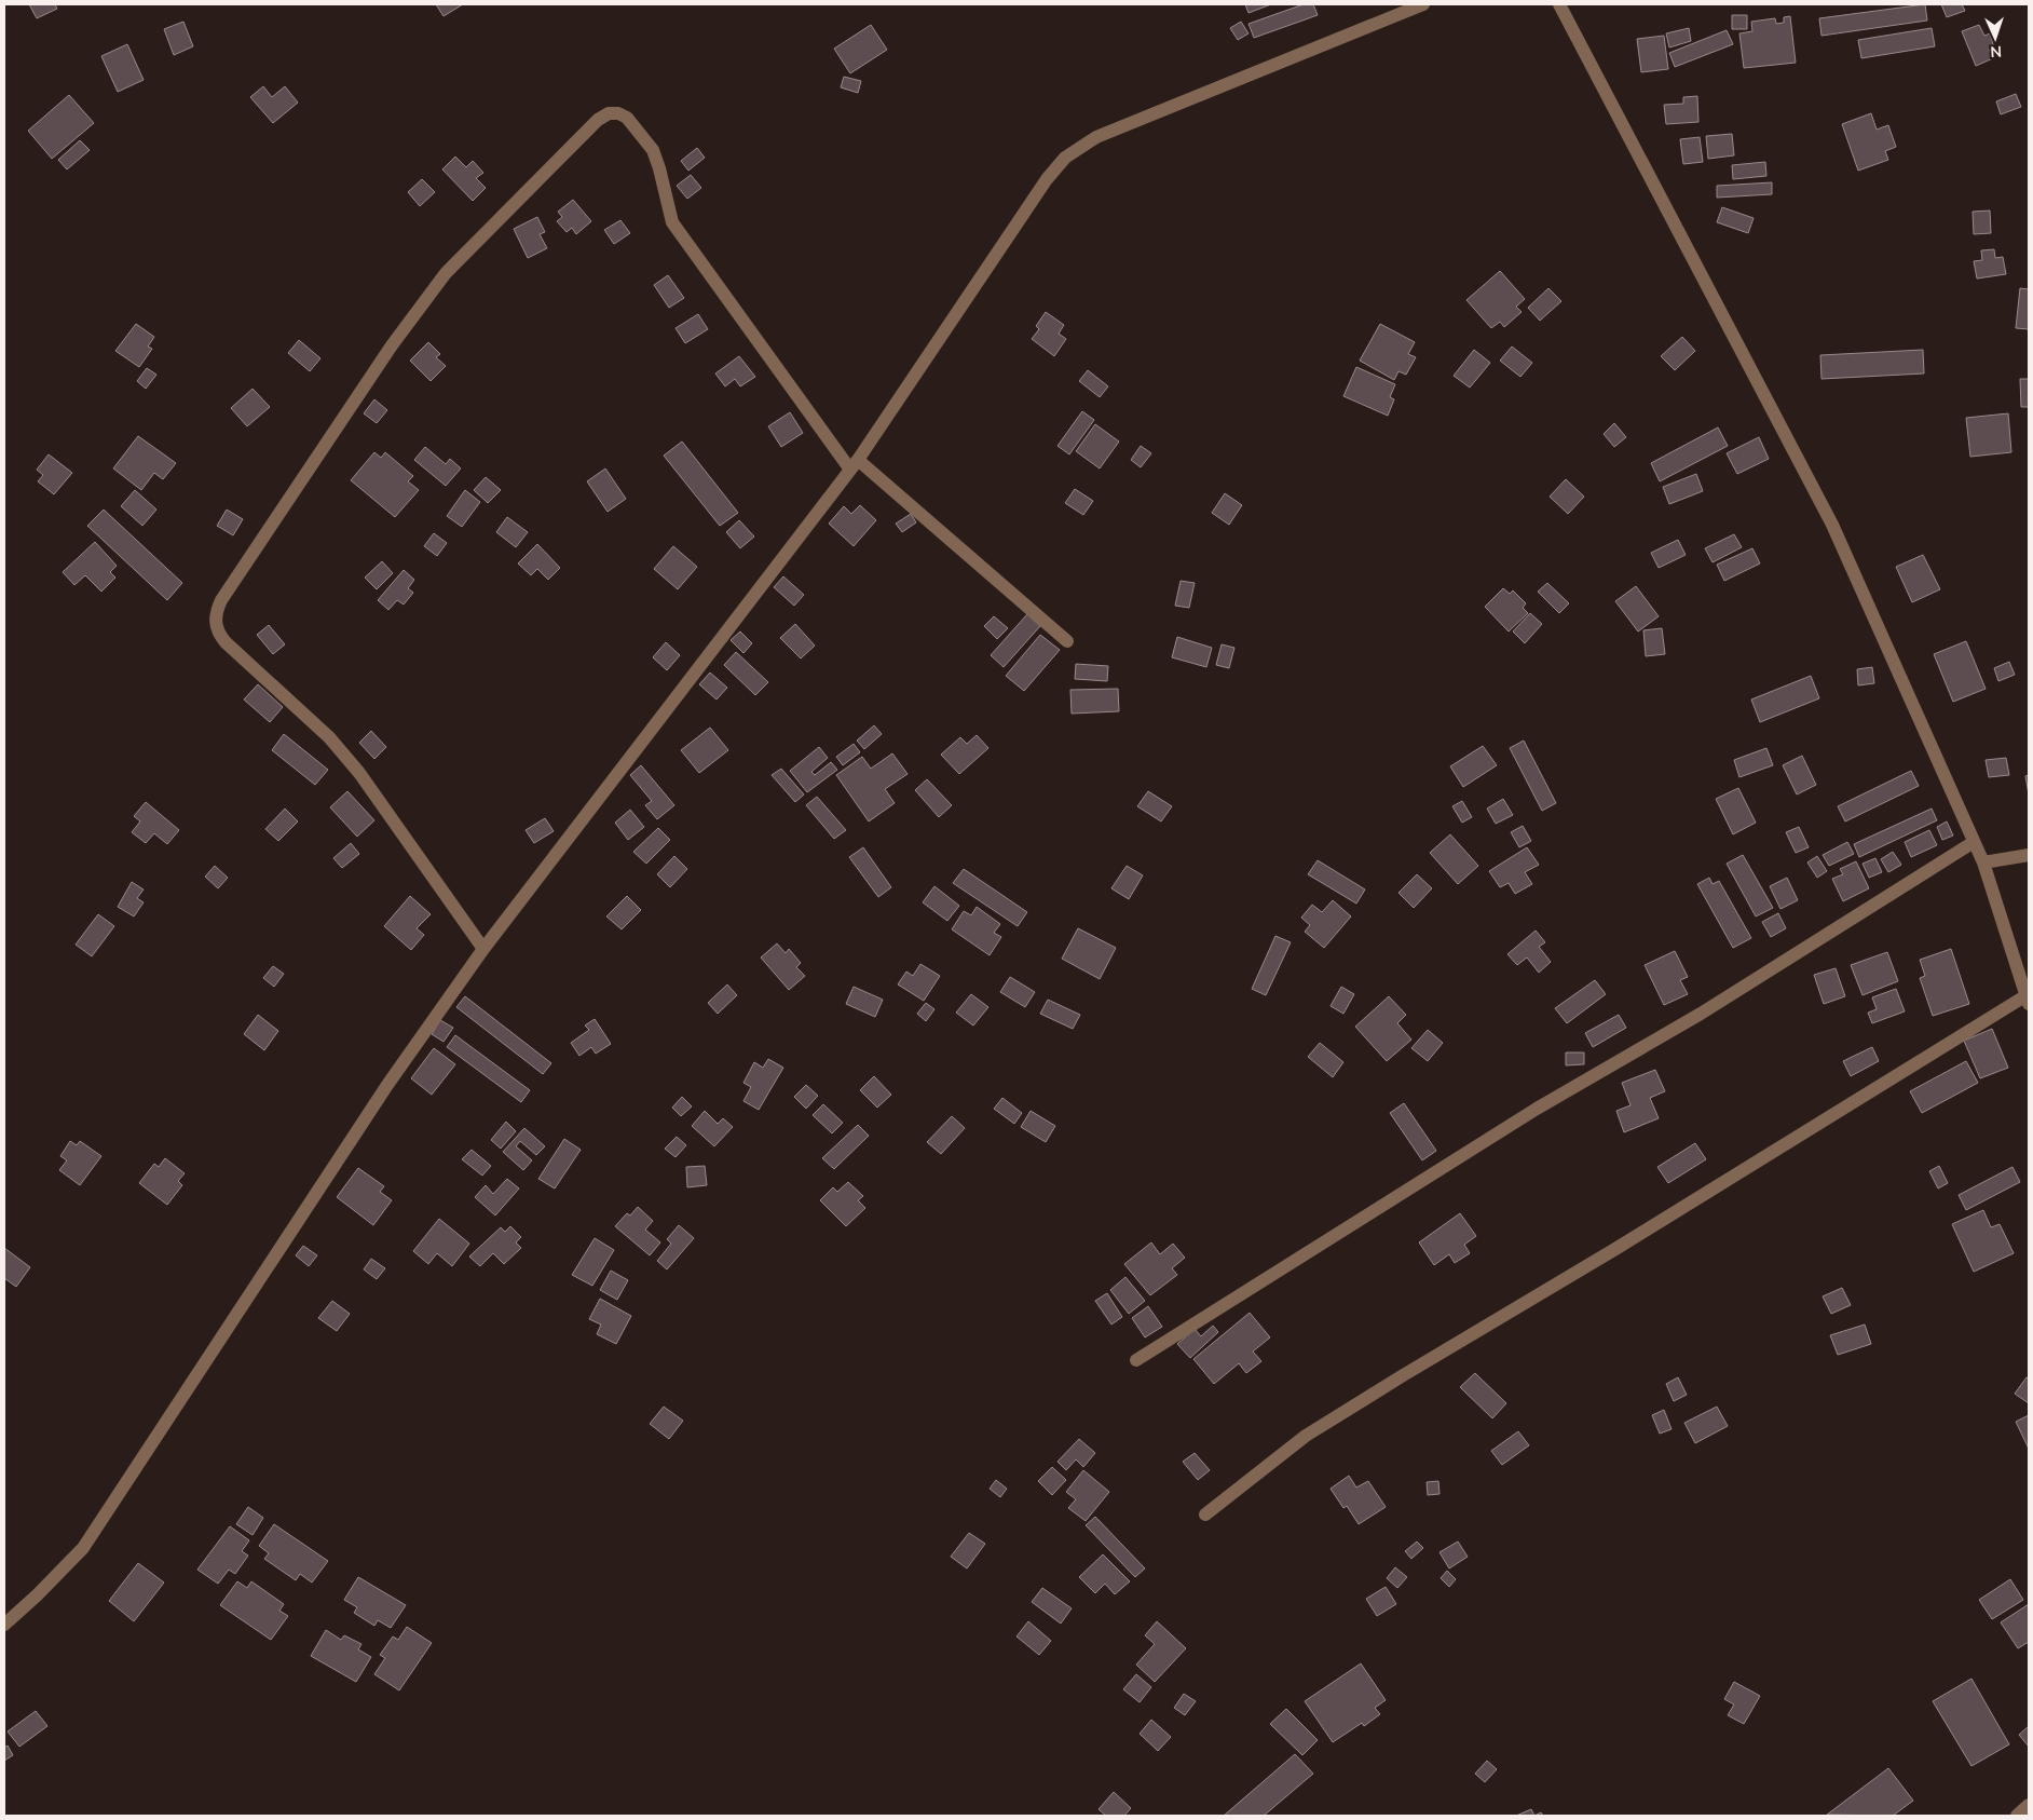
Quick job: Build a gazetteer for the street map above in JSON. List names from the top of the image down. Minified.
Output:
{"north":"bottom"}
